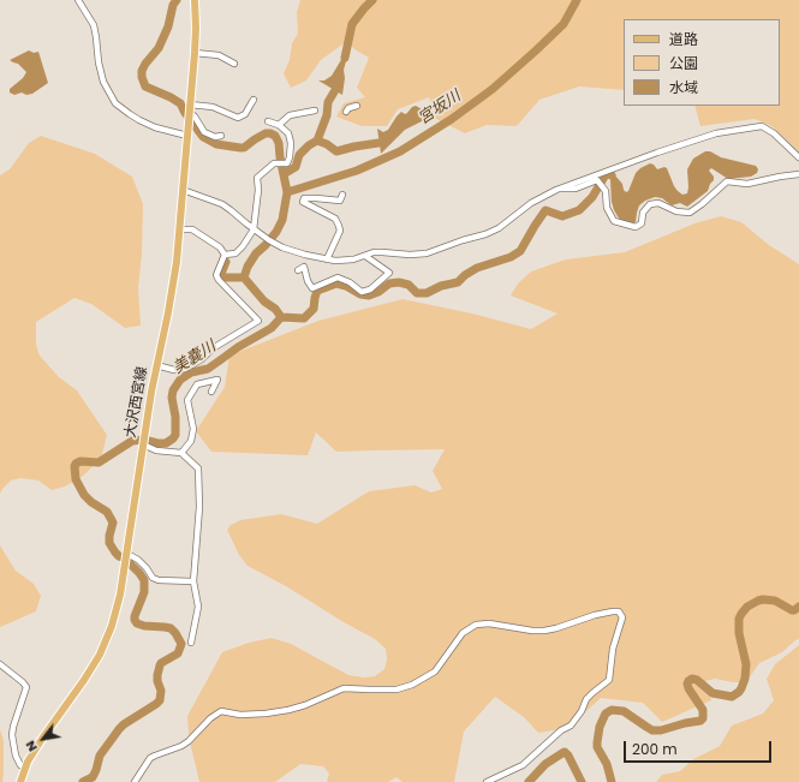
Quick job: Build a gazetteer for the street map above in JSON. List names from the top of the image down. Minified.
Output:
{"streets":{"main road":["大沢西宮線"]},"water":["宮坂川","美嚢川"],"legend":["道路","公園","水域"],"scale_bar":"200 m","north":"bottom left"}
